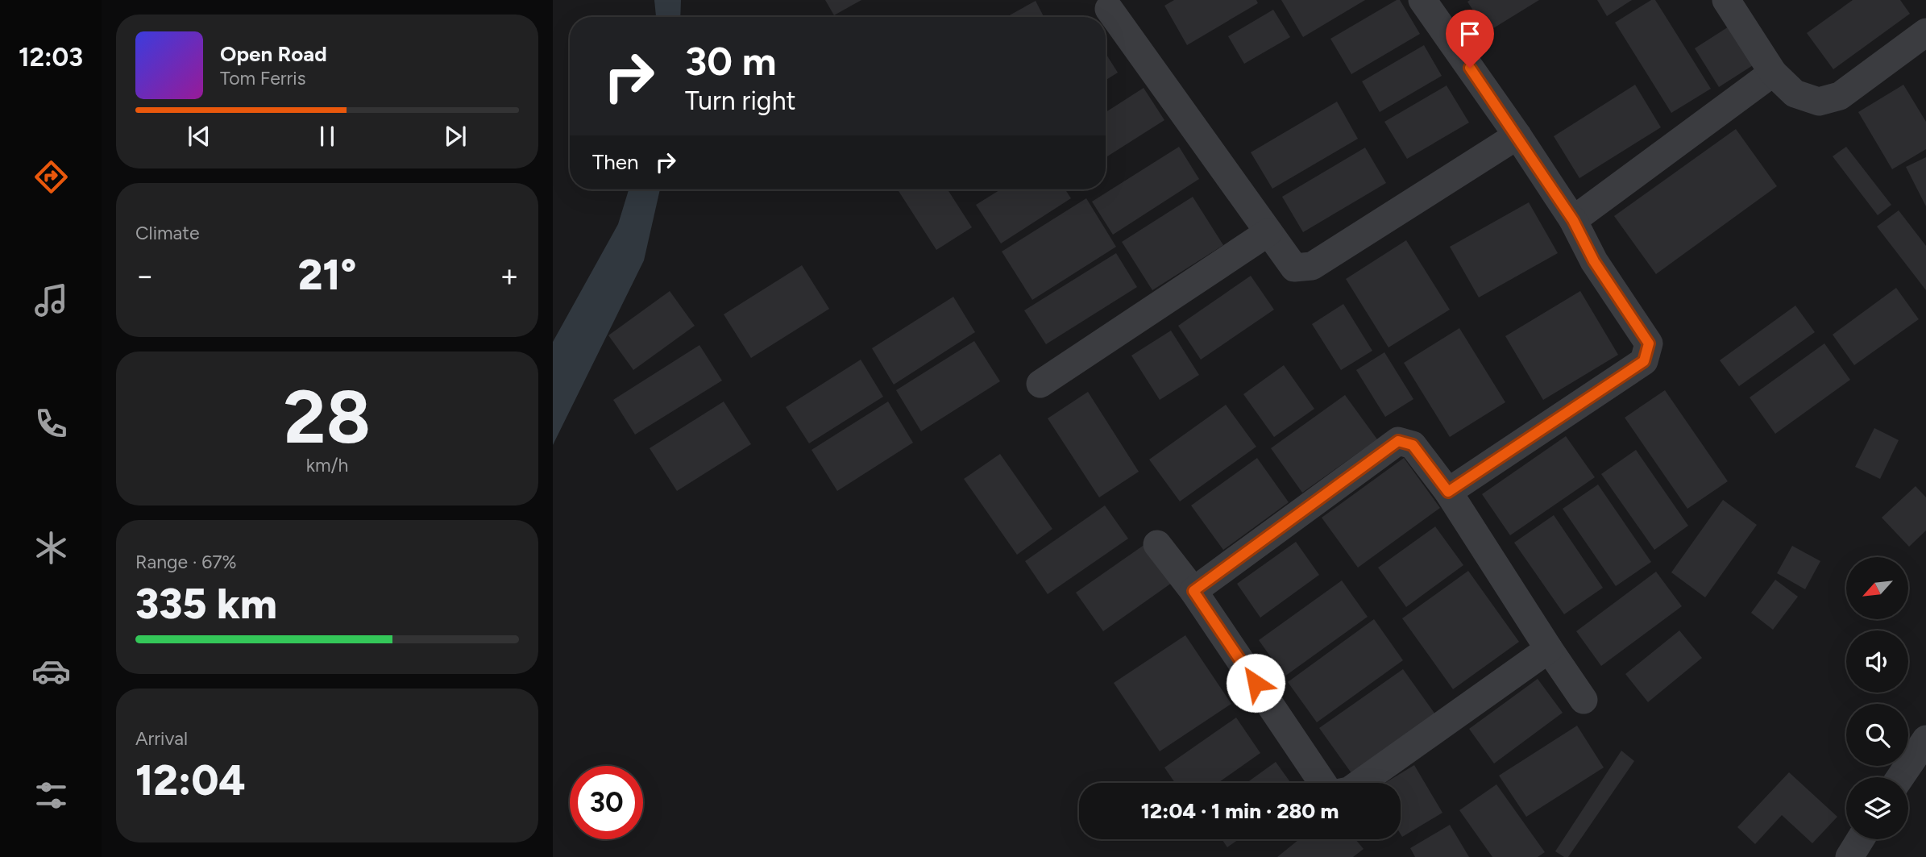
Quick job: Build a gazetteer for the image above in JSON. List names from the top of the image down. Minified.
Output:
{"north":"bottom left","page":{"tabs":"12:03","turn":["30 m","Turn right"],"song":["Open Road","Tom Ferris"],"then":"Then","tile":["Climate",["28","km/h"],["Range · 67%","335 km"],["Arrival","12:04"]],"heat":["−","21°","+"],"limit":"30","trip":"12:04 · 1 min · 280 m"}}
